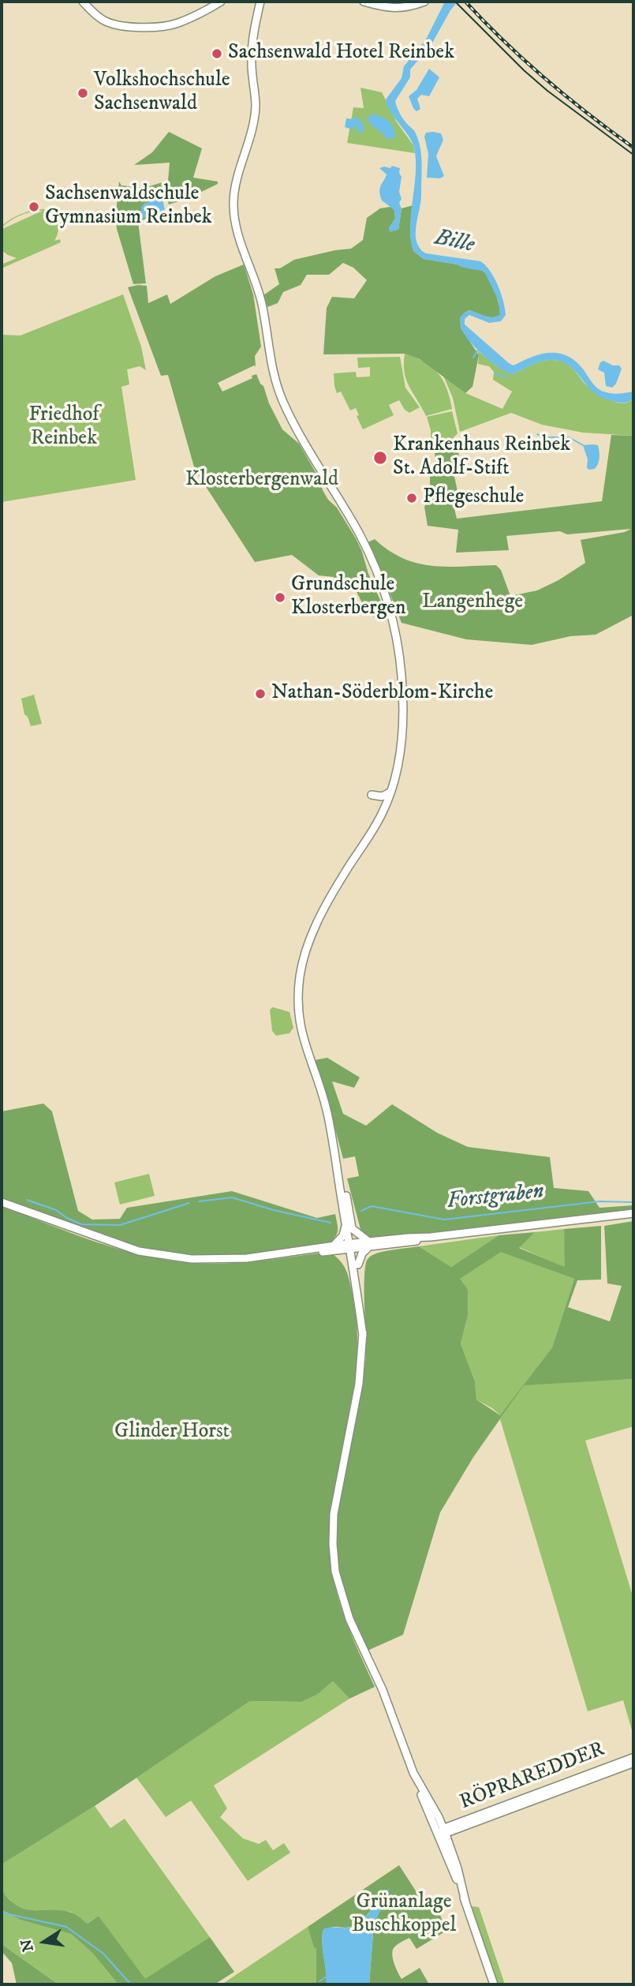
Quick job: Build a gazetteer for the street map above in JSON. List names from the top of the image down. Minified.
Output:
{"streets":{"street":["RÖPRAREDDER"]},"water":["Bille","Forstgraben"],"parks":["Friedhof Reinbek","Klosterbergenwald","Langenhege","Glinder Horst","Grünanlage Buschkoppel"],"places":["Sachsenwald Hotel Reinbek","Volkshochschule Sachsenwald","Sachsenwaldschule Gymnasium Reinbek","Krankenhaus Reinbek St. Adolf-Stift","Pflegeschule","Grundschule Klosterbergen","Nathan-Söderblom-Kirche"],"north":"left"}
